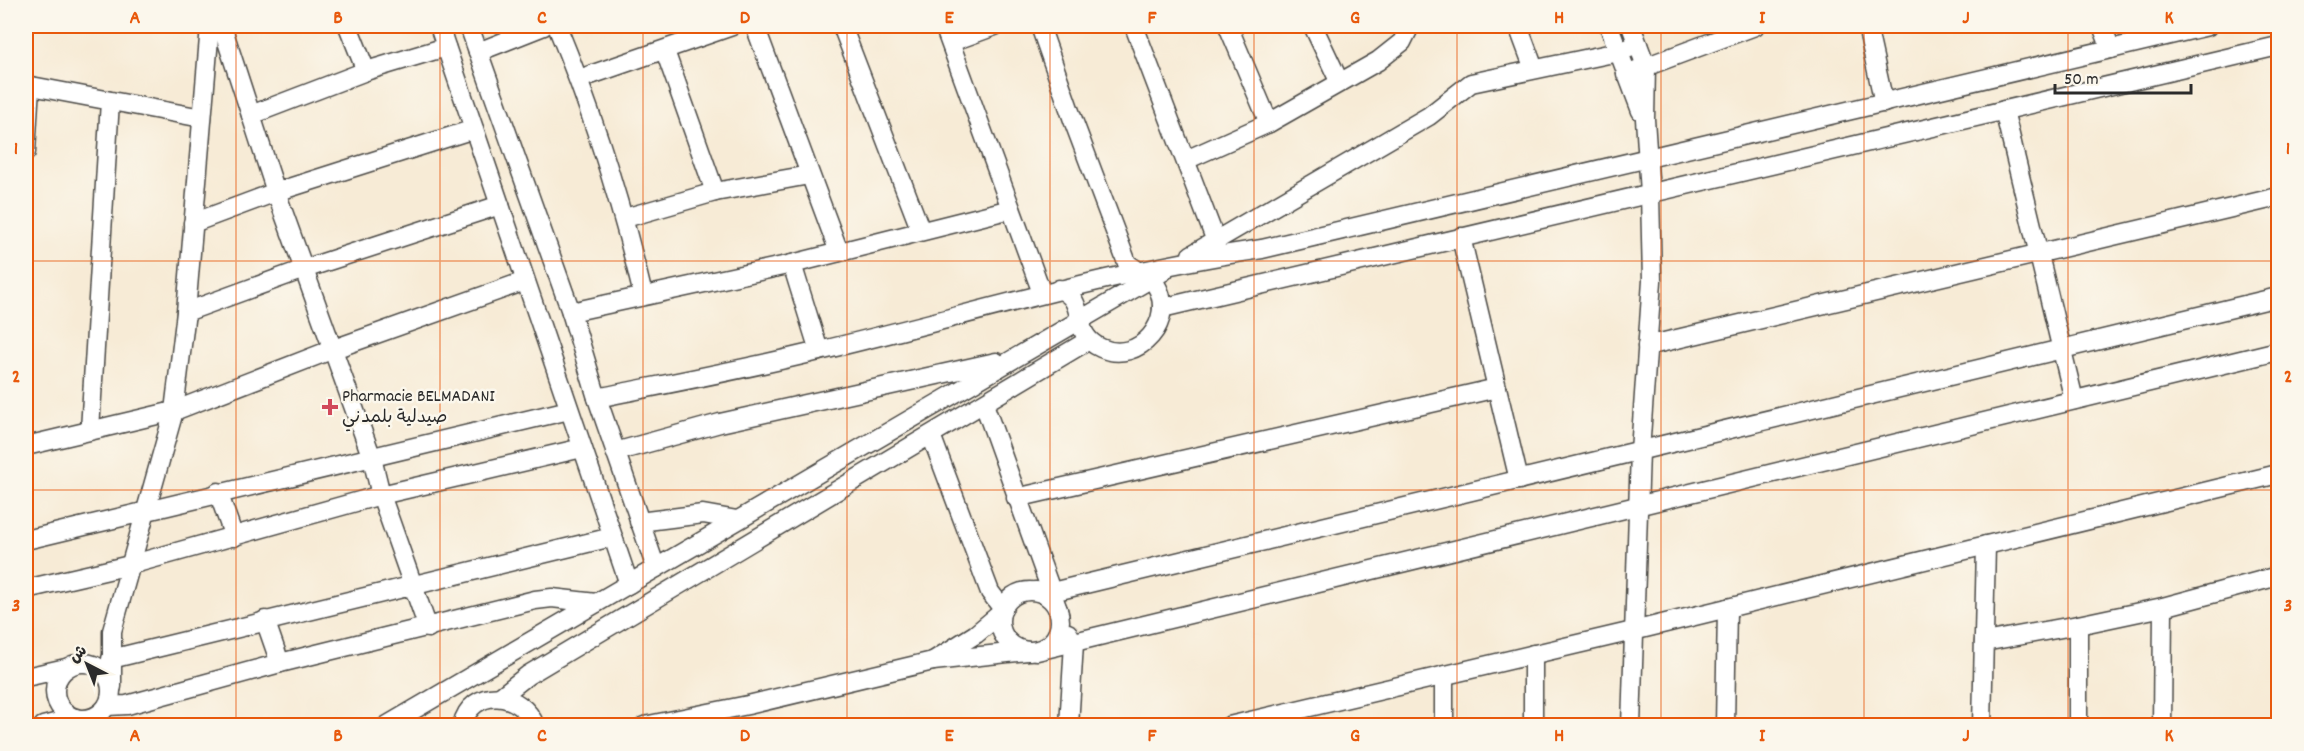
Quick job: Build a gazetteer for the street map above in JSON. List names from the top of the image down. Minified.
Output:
{"places":{"health":["Pharmacie BELMADANI صيدلية بلمدني"]},"scale_bar":"50 m","north":"top left","grid":{"columns":["A","B","C","D","E","F","G","H","I","J","K"],"rows":["1","2","3"]}}
